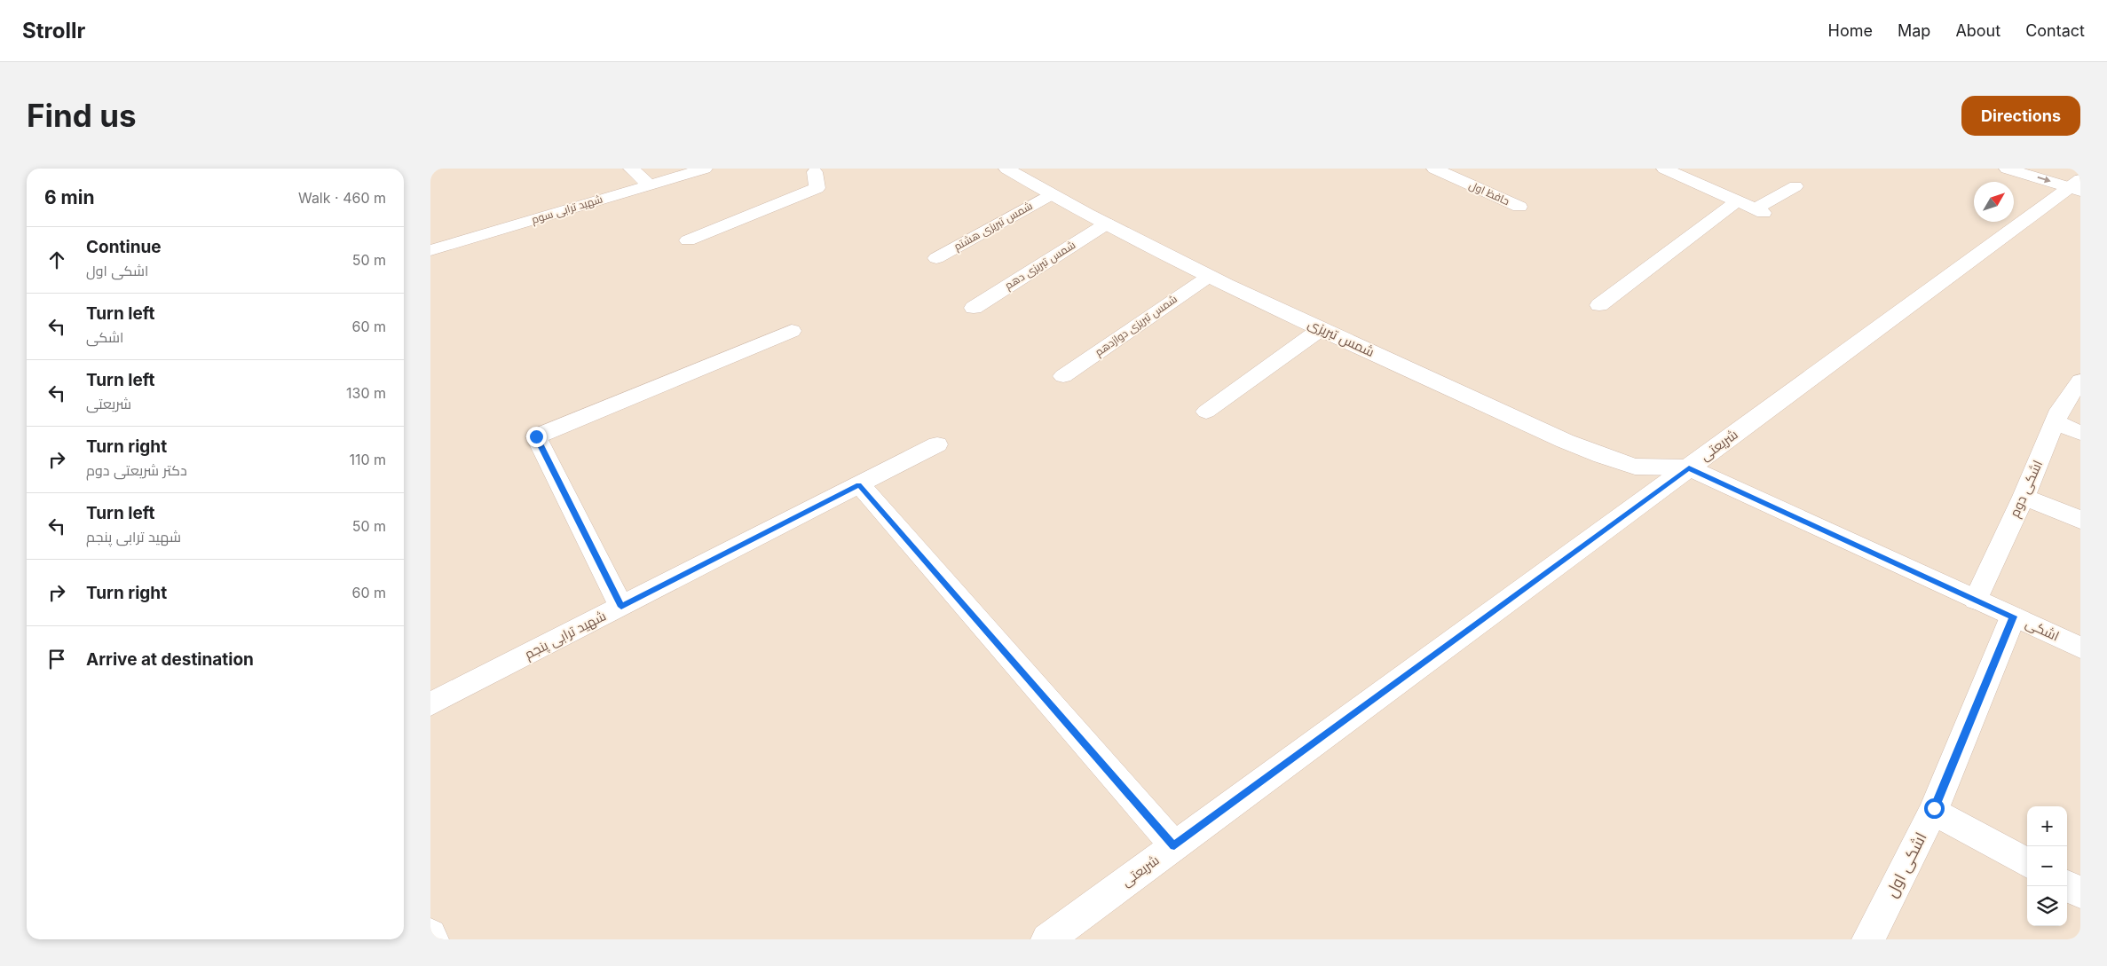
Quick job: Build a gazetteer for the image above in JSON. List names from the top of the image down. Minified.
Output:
{"streets":{"street":["حافظ اول","شهید ترابی سوم","شمس تبریزی هشتم","شمس تبریزی دهم","شمس تبریزی دوازدهم","شمس تبریزی","شریعتی","اشکی دوم","اشکی","شهید ترابی پنجم","اشکی اول"]},"crossings":[["شمس تبریزی هشتم","شمس تبریزی"],["شمس تبریزی دهم","شمس تبریزی"],["شمس تبریزی دوازدهم","شمس تبریزی"],["شمس تبریزی","شریعتی"],["شمس تبریزی","اشکی"],["شریعتی","اشکی"],["اشکی دوم","اشکی"],["اشکی","اشکی اول"]],"north":"top right","page":{"header":"Strollr","nav":["Home","Map","About","Contact"],"buttons":"Directions","title":"Find us","heading":["6 min","Walk · 460 m"],"list":[["Continue","اشکی اول","50 m"],["Turn left","اشکی","60 m"],["Turn left","شریعتی","130 m"],["Turn right","دکتر شریعتی دوم","110 m"],["Turn left","شهید ترابی پنجم","50 m"],["Turn right","60 m"],"Arrive at destination"],"map_buttons":["+","−"]}}
